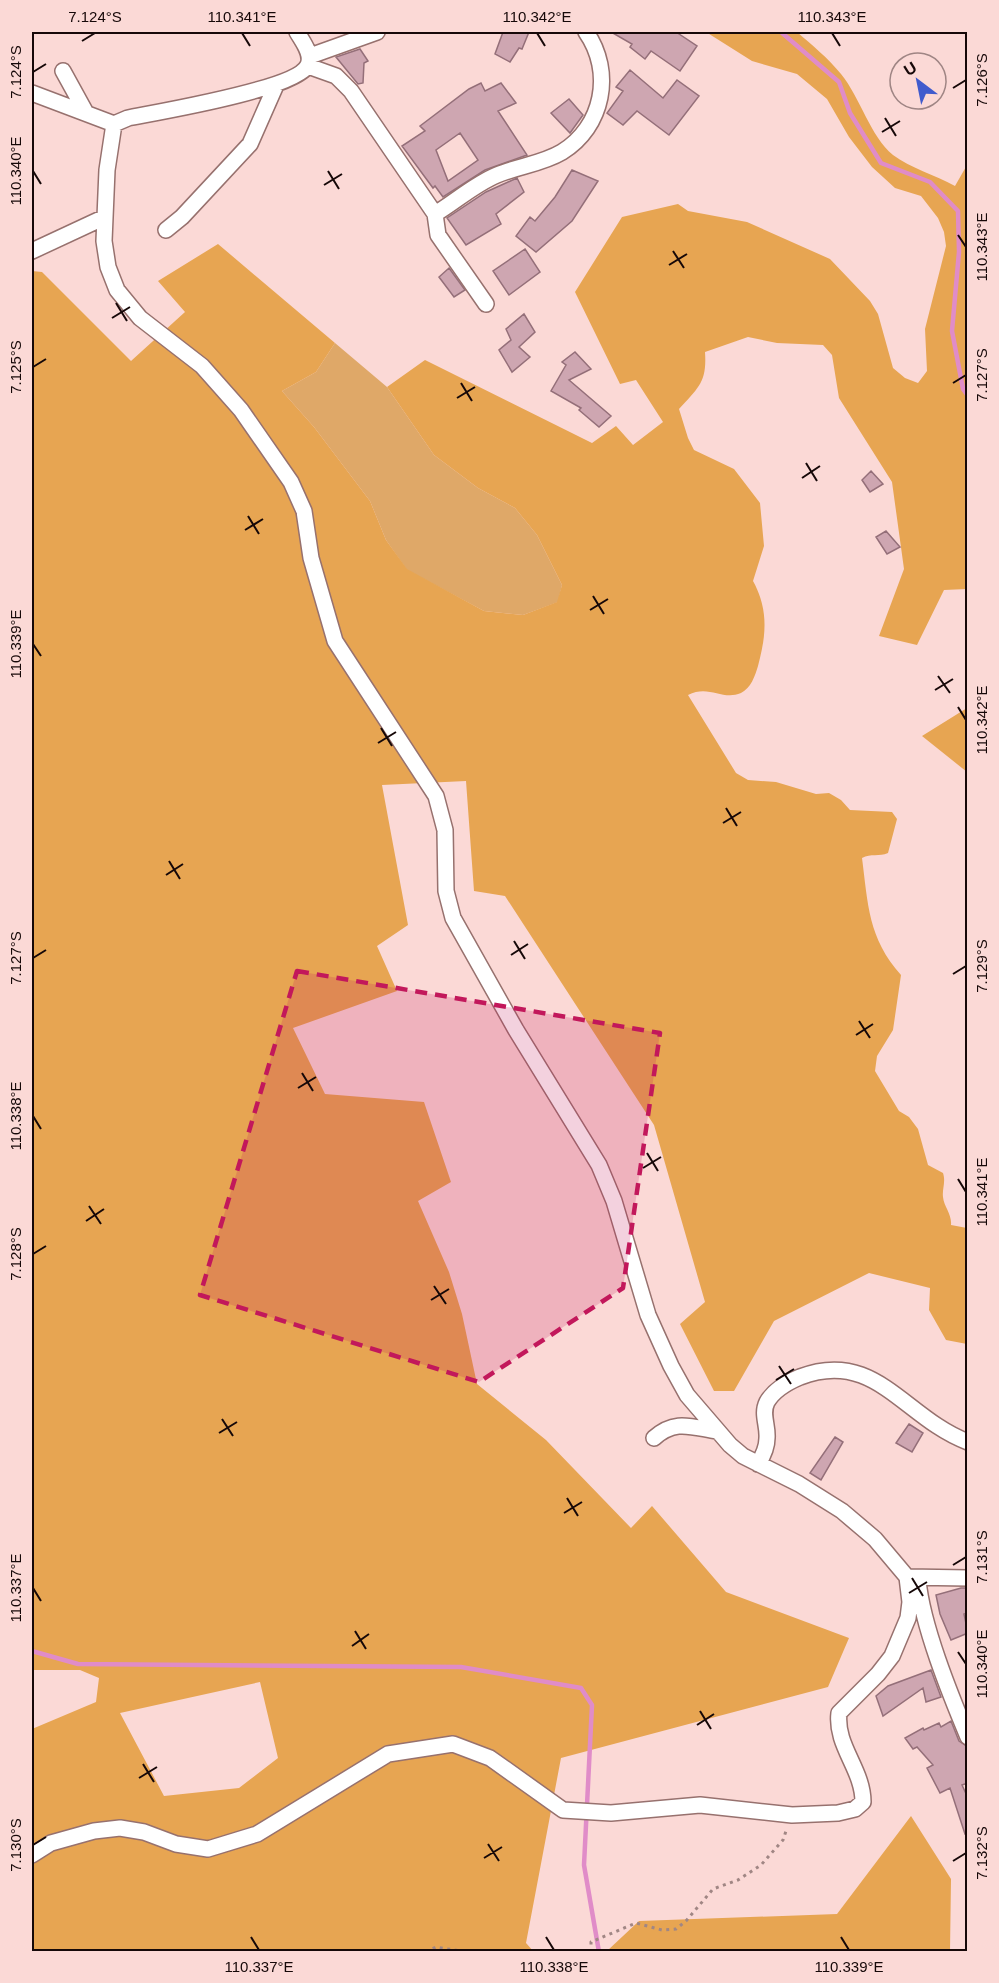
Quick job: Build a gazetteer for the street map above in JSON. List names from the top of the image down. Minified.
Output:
{"north":"top left","coordinates":["7.124°S","110.341°E","110.342°E","110.343°E","7.126°S","110.340°E","7.125°S","7.127°S","110.339°E","7.129°S","110.338°E","7.128°S","7.131°S","110.337°E","7.130°S","7.132°S"]}
